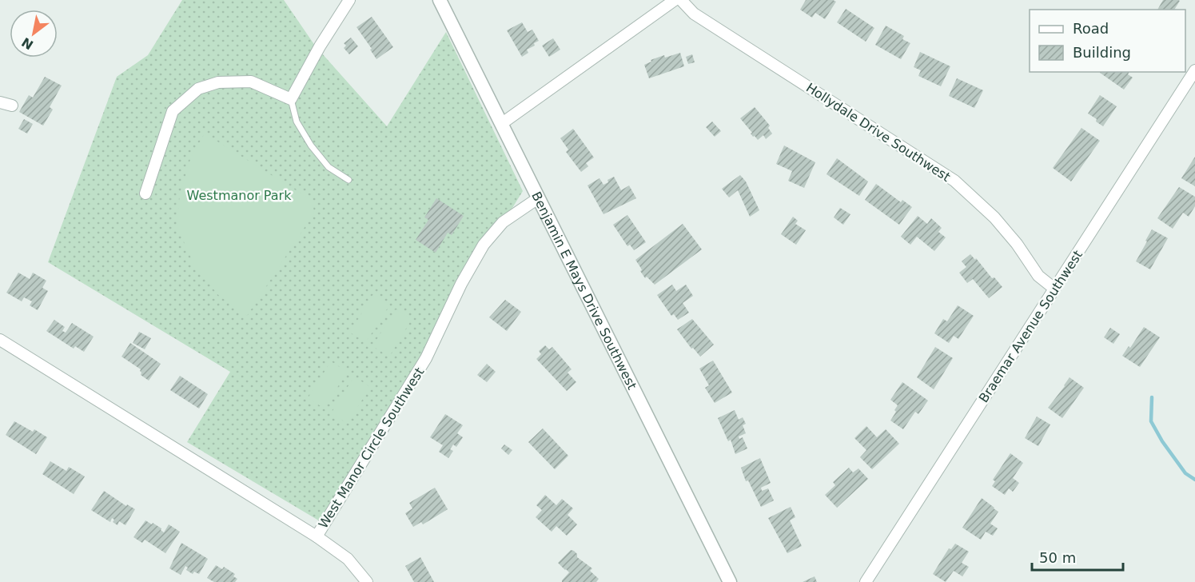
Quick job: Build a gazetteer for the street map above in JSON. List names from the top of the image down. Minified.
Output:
{"streets":{"street":["Hollydale Drive Southwest","Benjamin E Mays Drive Southwest","Braemar Avenue Southwest","West Manor Circle Southwest"]},"crossings":[["Hollydale Drive Southwest","Braemar Avenue Southwest"],["Benjamin E Mays Drive Southwest","West Manor Circle Southwest"]],"parks":["Westmanor Park"],"legend":["Road","Building"],"scale_bar":"50 m","north":"bottom left"}
